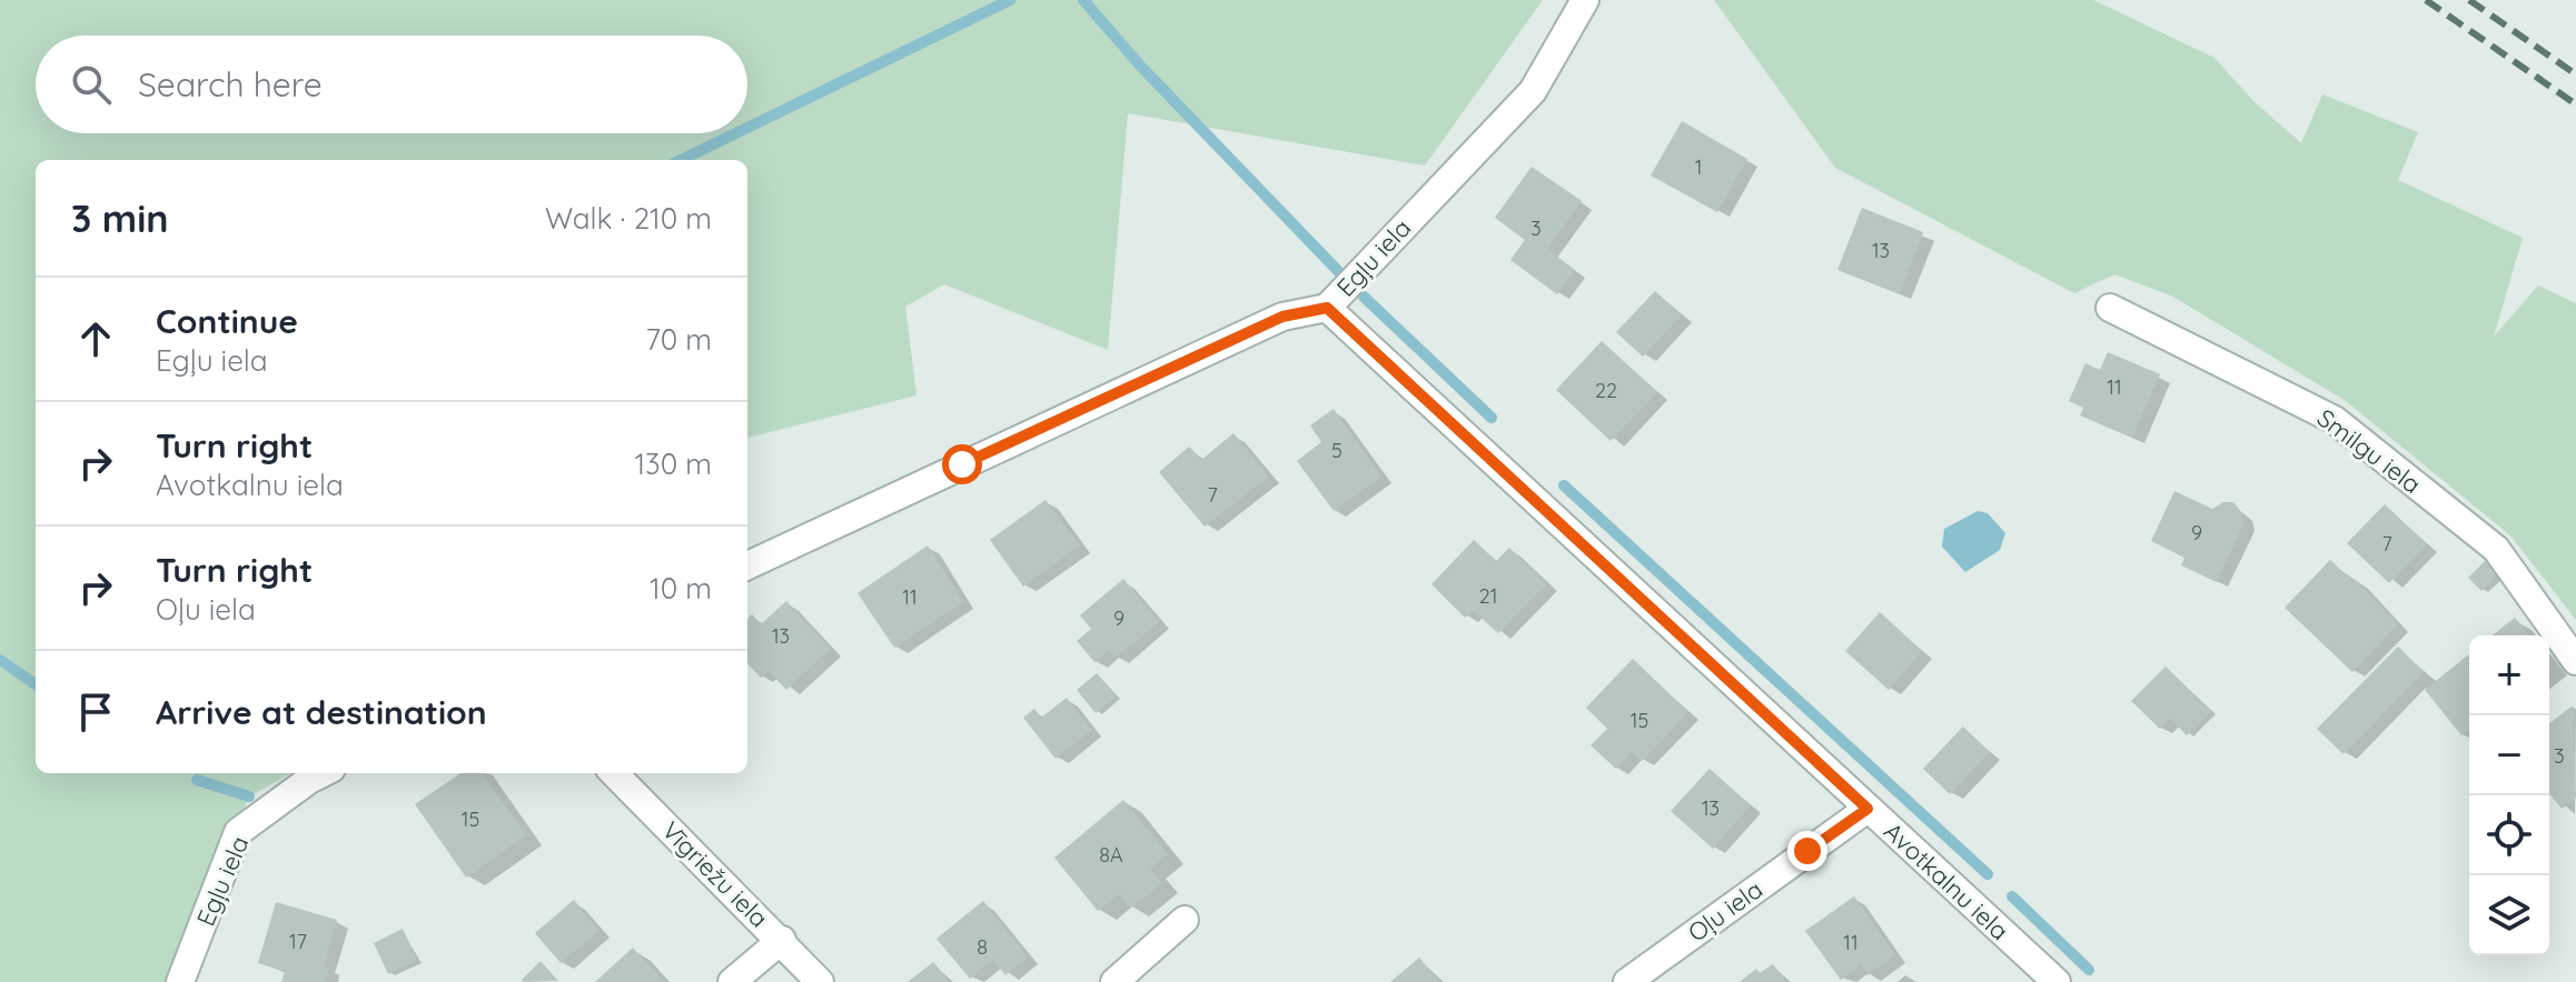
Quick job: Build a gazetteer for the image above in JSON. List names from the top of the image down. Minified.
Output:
{"streets":{"street":["Egļu iela","Smilgu iela","Vīgriežu iela","Avotkalnu iela","Oļu iela"]},"crossings":[["Egļu iela","Avotkalnu iela"],["Avotkalnu iela","Oļu iela"]],"house_numbers":["1","3","13","11","22","5","7","9","7","21","11","9","13","15","3","13","15","8A","17","11","8"],"page":{"search":"Search here","heading":["3 min","Walk · 210 m"],"list":[["Continue","Egļu iela","70 m"],["Turn right","Avotkalnu iela","130 m"],["Turn right","Oļu iela","10 m"],"Arrive at destination"],"map_buttons":["+","−"]}}
